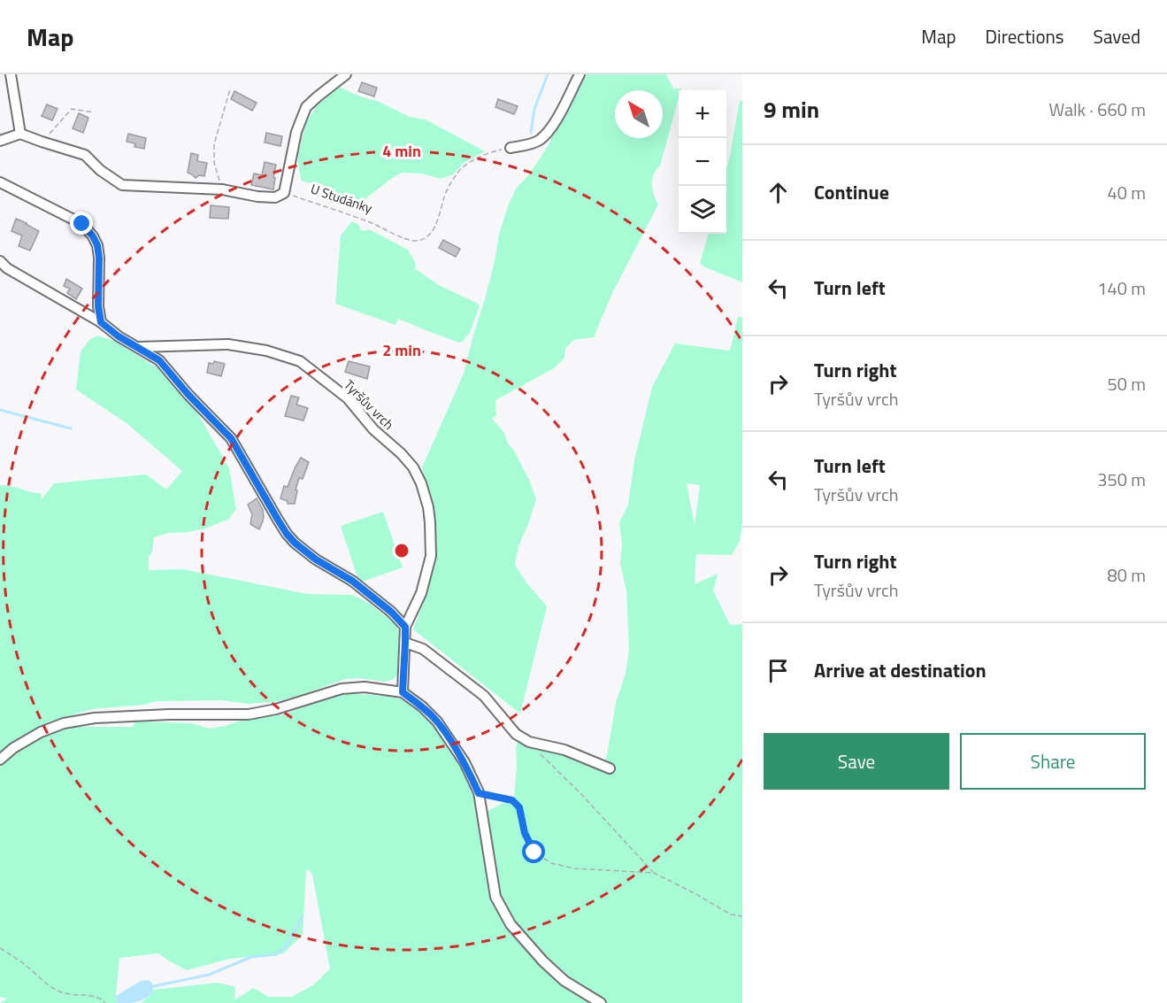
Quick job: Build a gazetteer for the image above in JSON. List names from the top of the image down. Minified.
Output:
{"streets":{"street":["Tyršův vrch"],"path":["U Studánky"]},"north":"top left","page":{"header":"Map","nav":["Map","Directions","Saved"],"heading":["9 min","Walk · 660 m"],"map_buttons":["+","−"],"list":[["Continue","40 m"],["Turn left","140 m"],["Turn right","Tyršův vrch","50 m"],["Turn left","Tyršův vrch","350 m"],["Turn right","Tyršův vrch","80 m"],"Arrive at destination"],"buttons":["Save","Share"]},"rings":["4 min","2 min"]}
